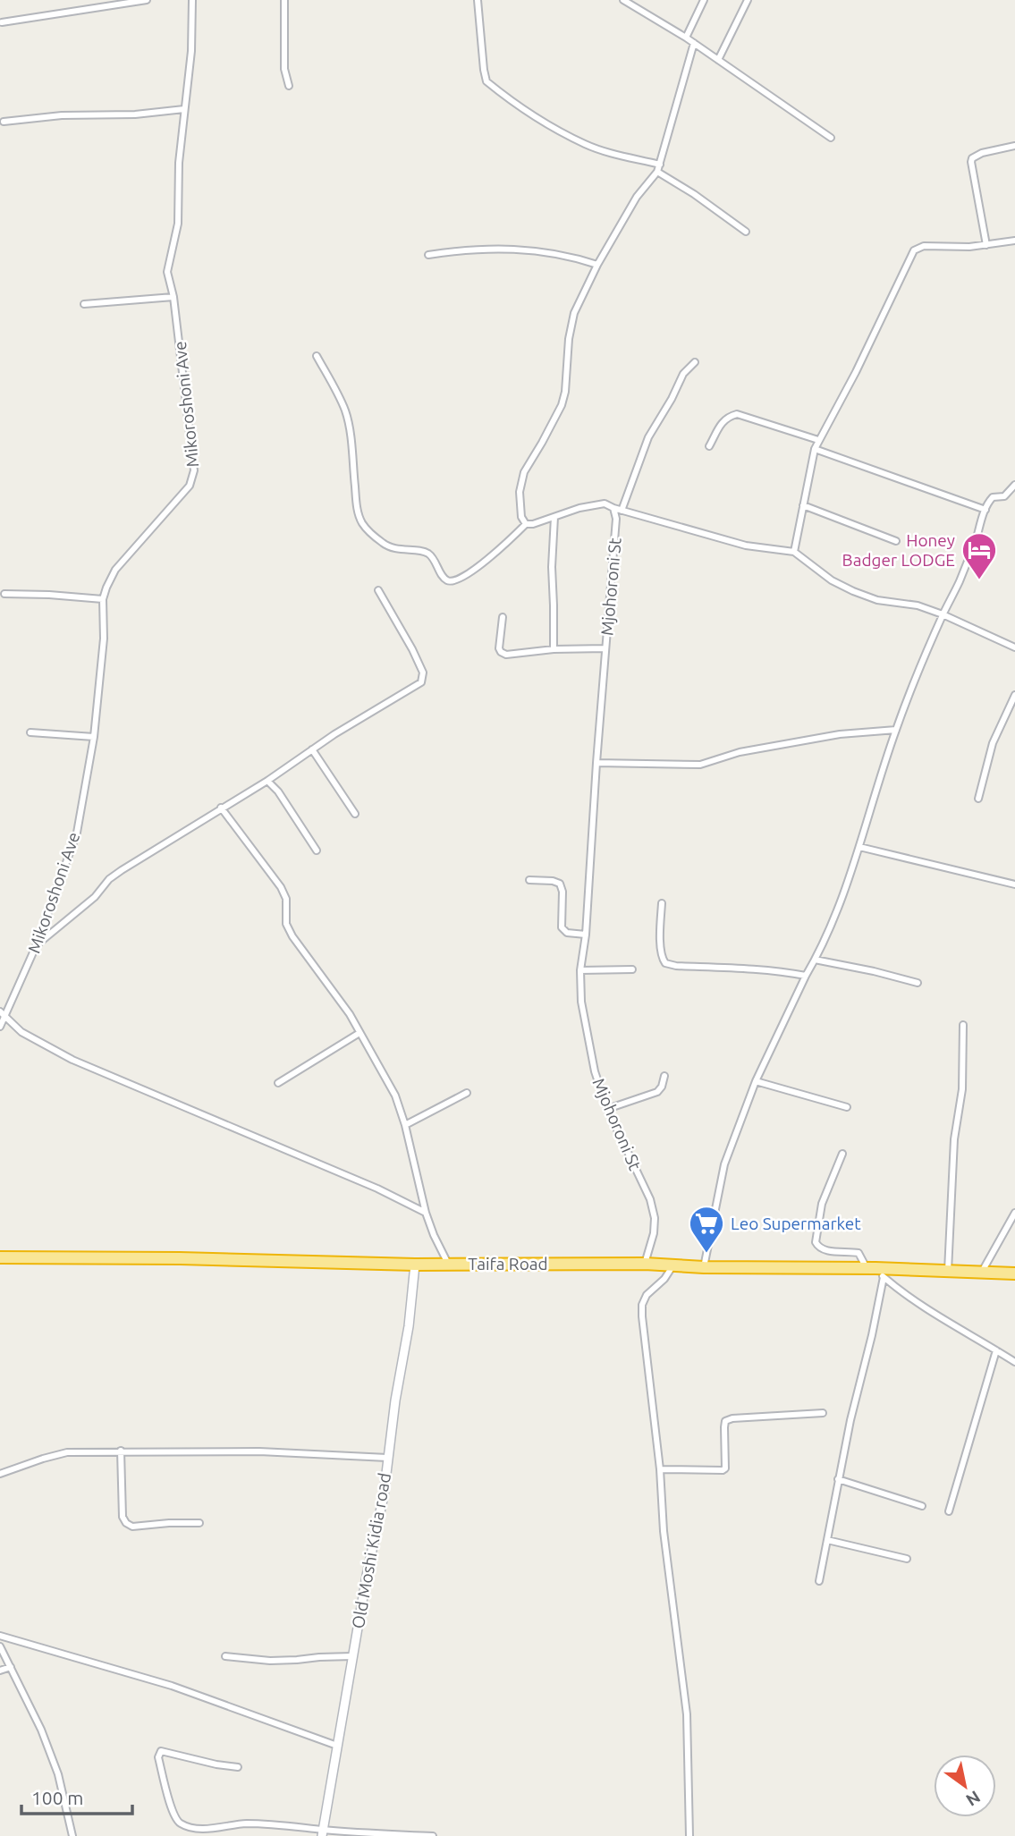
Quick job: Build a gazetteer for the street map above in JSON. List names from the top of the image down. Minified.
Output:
{"streets":{"highway":["Taifa Road"],"street":["Mikoroshoni Ave","Mjohoroni St","Old Moshi Kidia road"]},"crossings":[["Mjohoroni St","Taifa Road"],["Taifa Road","Old Moshi Kidia road"]],"places":{"hotel":["Honey Badger LODGE"],"supermarket":["Leo Supermarket"]},"scale_bar":"100 m","north":"bottom right"}
